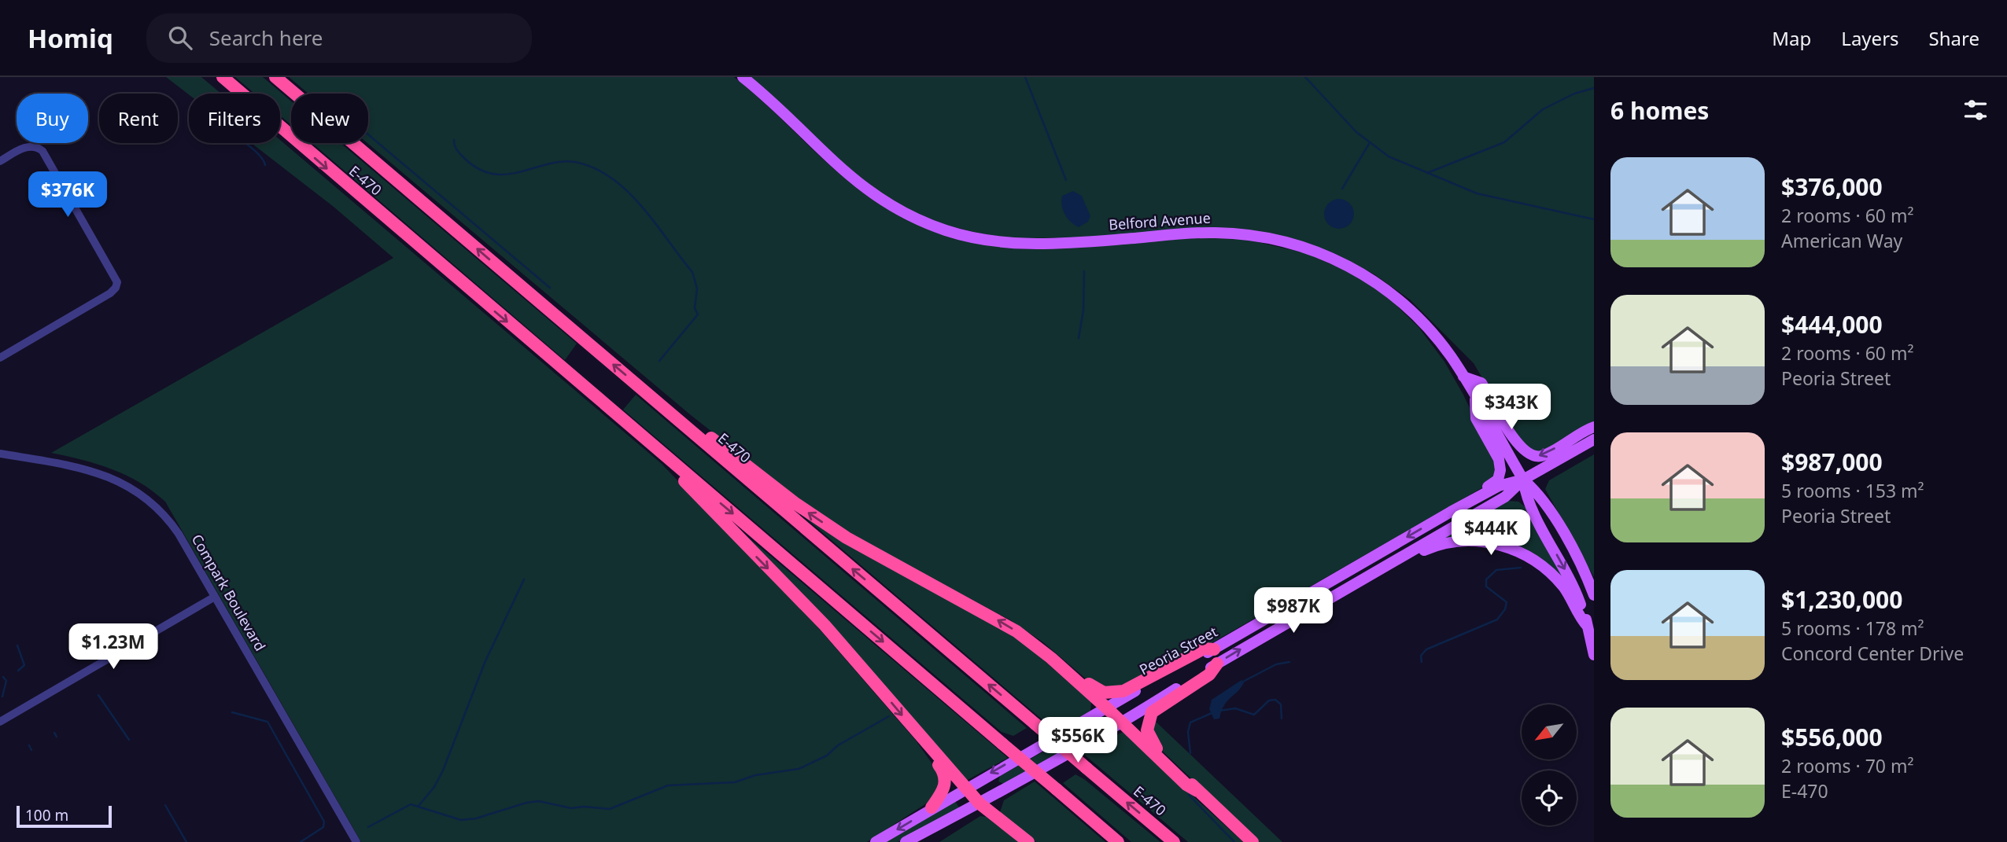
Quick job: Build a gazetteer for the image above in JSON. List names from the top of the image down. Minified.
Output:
{"streets":{"highway":["E-470"],"main road":["Belford Avenue","Peoria Street"],"street":["Compark Boulevard"]},"crossings":[["Belford Avenue","Peoria Street"]],"scale_bar":"100 m","north":"bottom left","page":{"header":"Homiq","search":"Search here","nav":["Map","Layers","Share"],"heading":"6 homes","chip":["Buy","Rent","Filters","New"],"list":[{"name":"$376,000","note":"2 rooms · 60 m² · American Way"},{"name":"$444,000","note":"2 rooms · 60 m² · Peoria Street"},{"name":"$987,000","note":"5 rooms · 153 m² · Peoria Street"},{"name":"$1,230,000","note":"5 rooms · 178 m² · Concord Center Drive"},{"name":"$556,000","note":"2 rooms · 70 m² · E-470"}],"price":["$376K","$343K","$444K","$987K","$1.23M","$556K"],"scale":"100 m"}}
